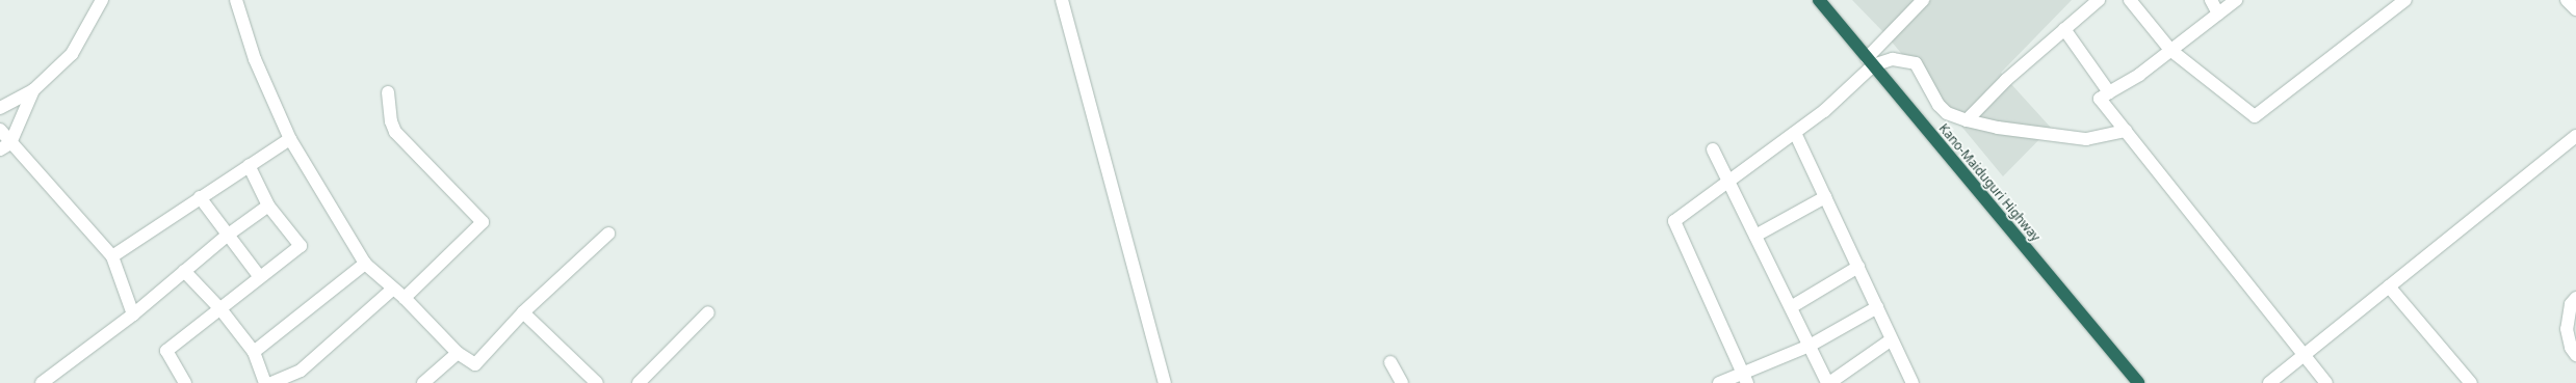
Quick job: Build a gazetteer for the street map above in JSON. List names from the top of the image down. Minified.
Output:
{"streets":{"highway":["Kano-Maiduguri Highway"]}}
